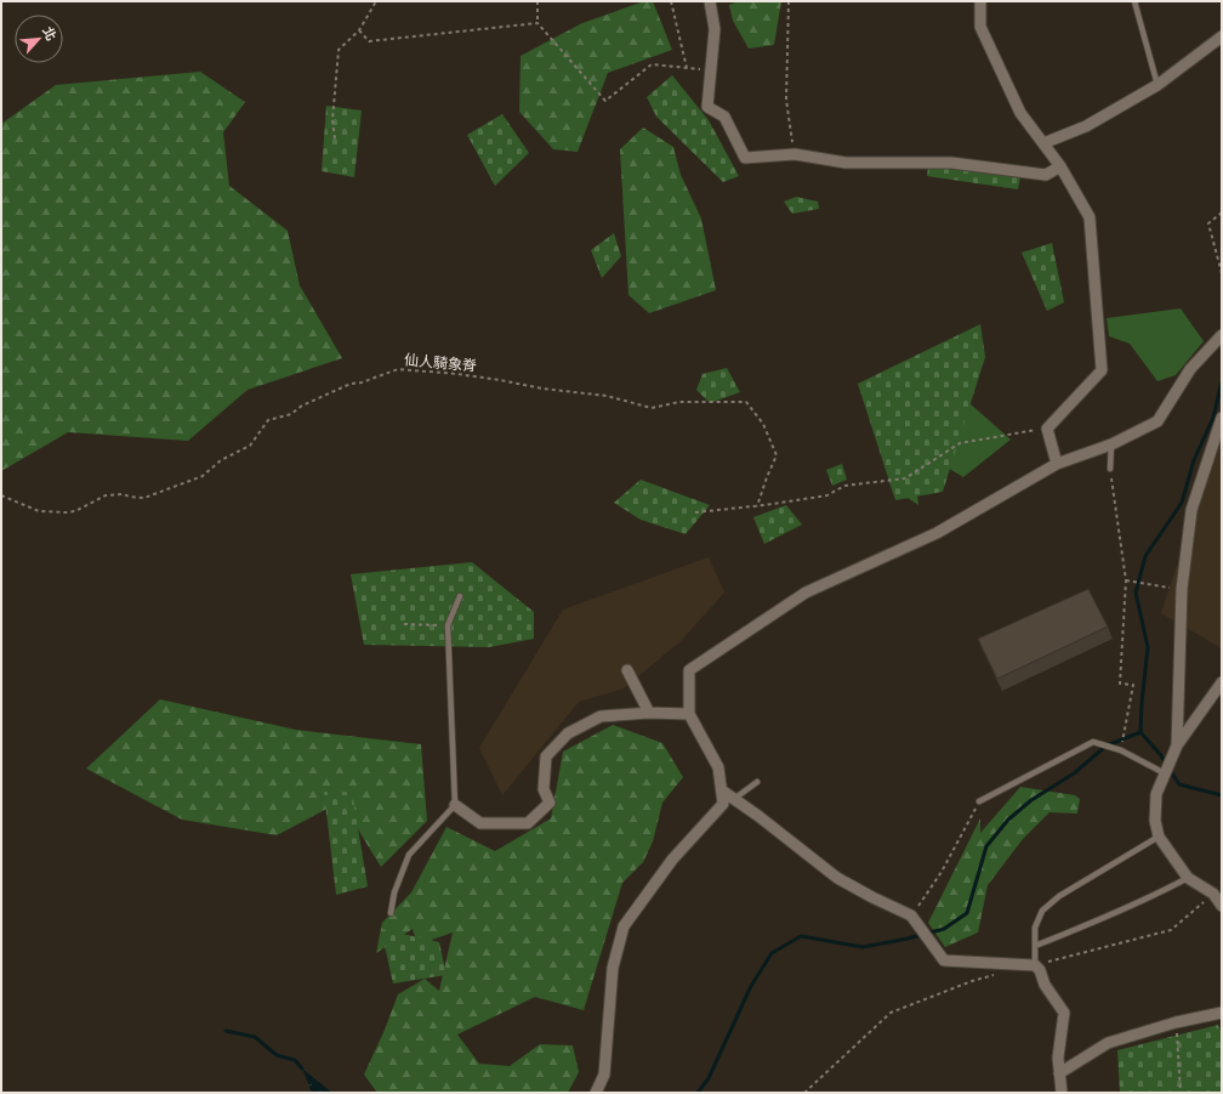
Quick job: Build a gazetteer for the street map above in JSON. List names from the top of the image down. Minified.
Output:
{"streets":{"path":["仙人騎象脊"]},"north":"top right"}
